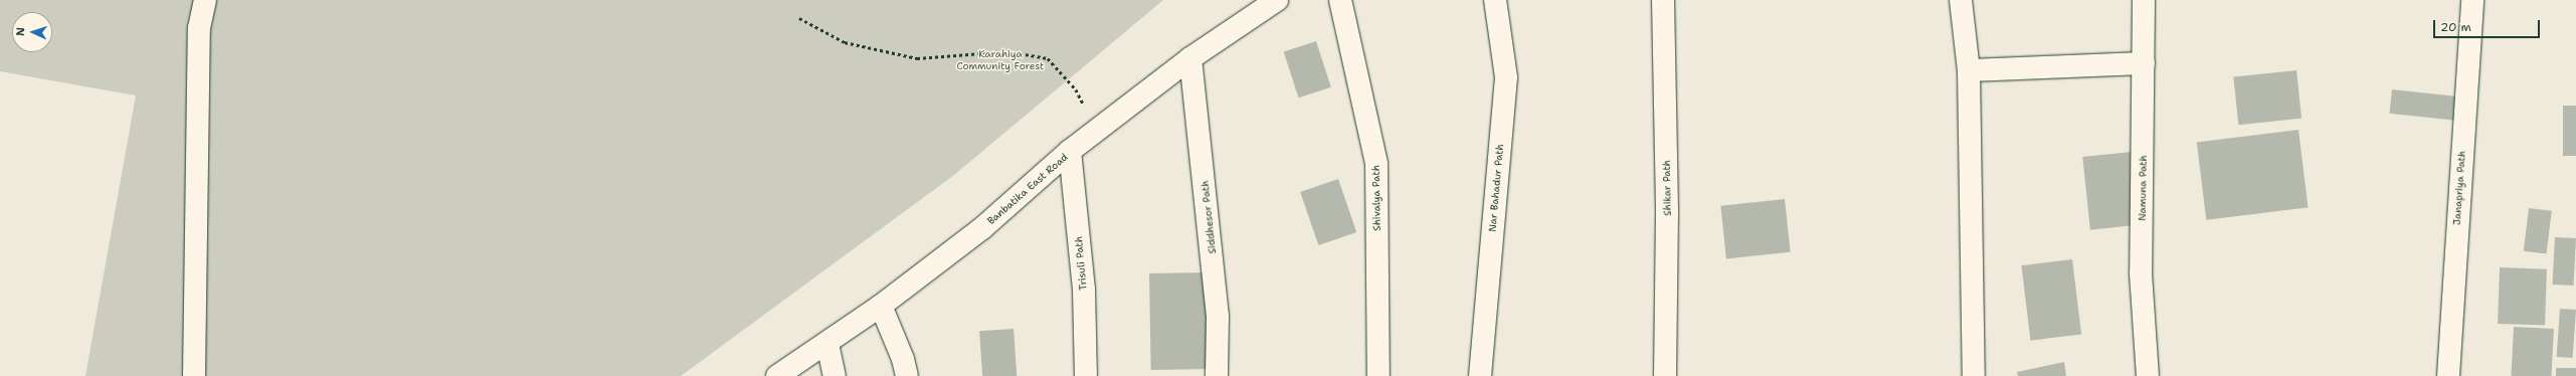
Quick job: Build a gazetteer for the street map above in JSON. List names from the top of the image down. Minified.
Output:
{"streets":{"street":["Nar Bahadur Path","Shikar Path","Namuna Path","Janapriya Path","Banbatika East Road","Shivalya Path","Siddhesor Path","Trisuli Path"]},"crossings":[["Banbatika East Road","Siddhesor Path"],["Banbatika East Road","Trisuli Path"]],"parks":["Karahiya Community Forest"],"scale_bar":"20 m","north":"left"}
